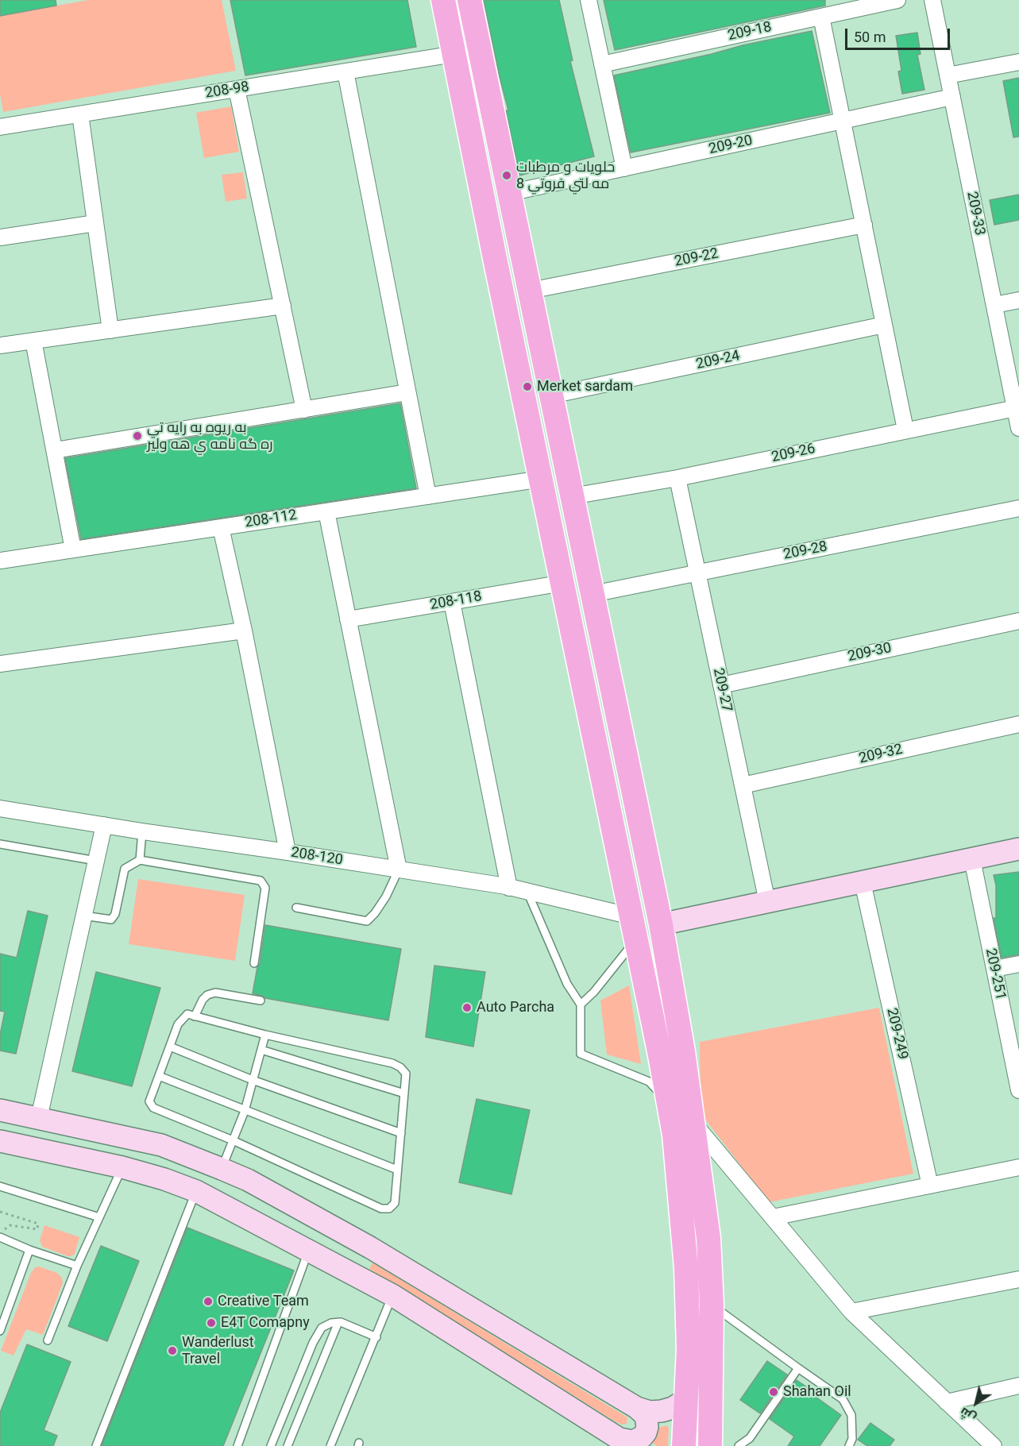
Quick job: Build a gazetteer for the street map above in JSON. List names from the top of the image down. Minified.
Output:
{"streets":{"street":["209-18","208-98","209-20","209-33","209-22","209-24","209-26","208-112","209-28","208-118","209-30","209-27","209-32","208-120","209-251","209-249"]},"crossings":[["209-20","209-33"],["209-33","209-26"],["209-26","209-27"],["209-28","209-27"],["209-30","209-27"],["209-27","209-32"]],"places":["حلويات و مرطبات مه لتي فروتي 8","Merket sardam","به ريوه به رايه تي ره گه نامه ي هه ولير","Auto Parcha","Creative Team","E4T Comapny","Wanderlust Travel","Shahan Oil"],"scale_bar":"50 m","north":"bottom left"}
